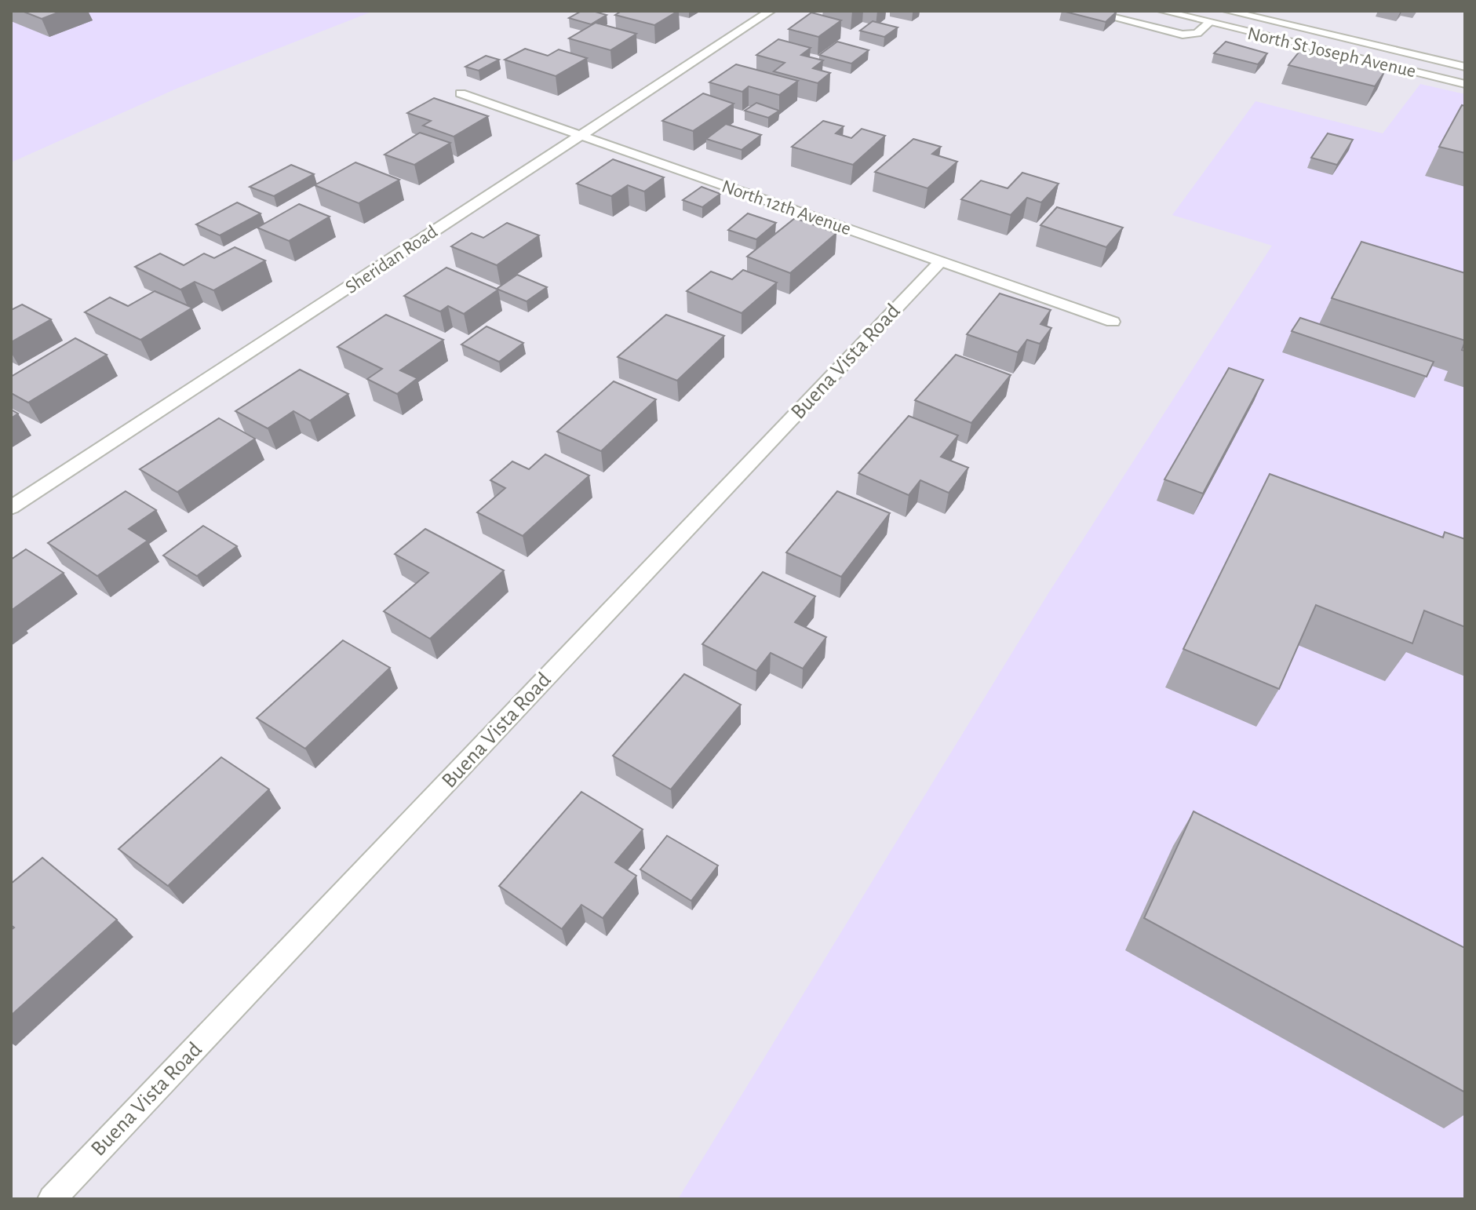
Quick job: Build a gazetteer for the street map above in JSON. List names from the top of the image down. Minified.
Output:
{"streets":{"street":["North St Joseph Avenue","North 12th Avenue","Sheridan Road","Buena Vista Road"]},"crossings":[["North 12th Avenue","Sheridan Road"],["North 12th Avenue","Buena Vista Road"]]}
